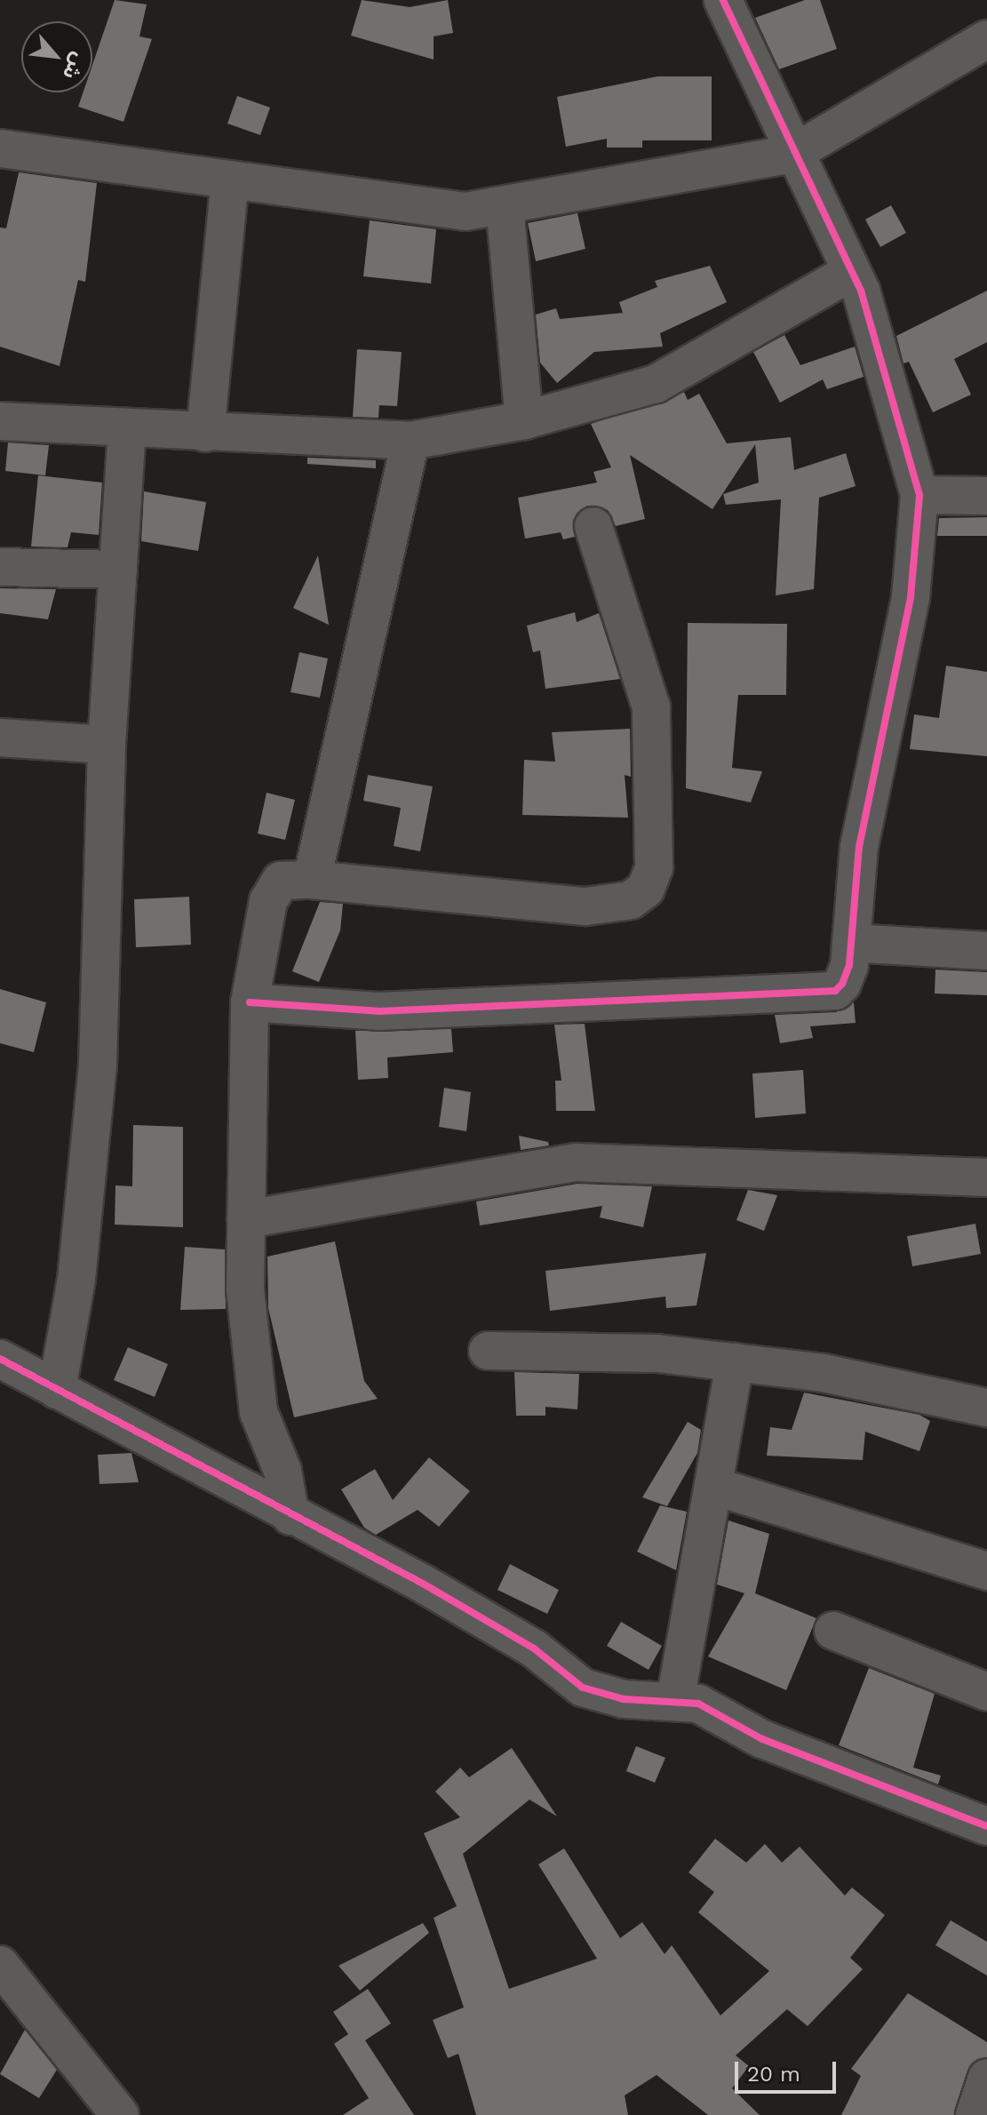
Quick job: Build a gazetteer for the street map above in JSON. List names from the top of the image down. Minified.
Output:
{"scale_bar":"20 m","north":"bottom right"}
